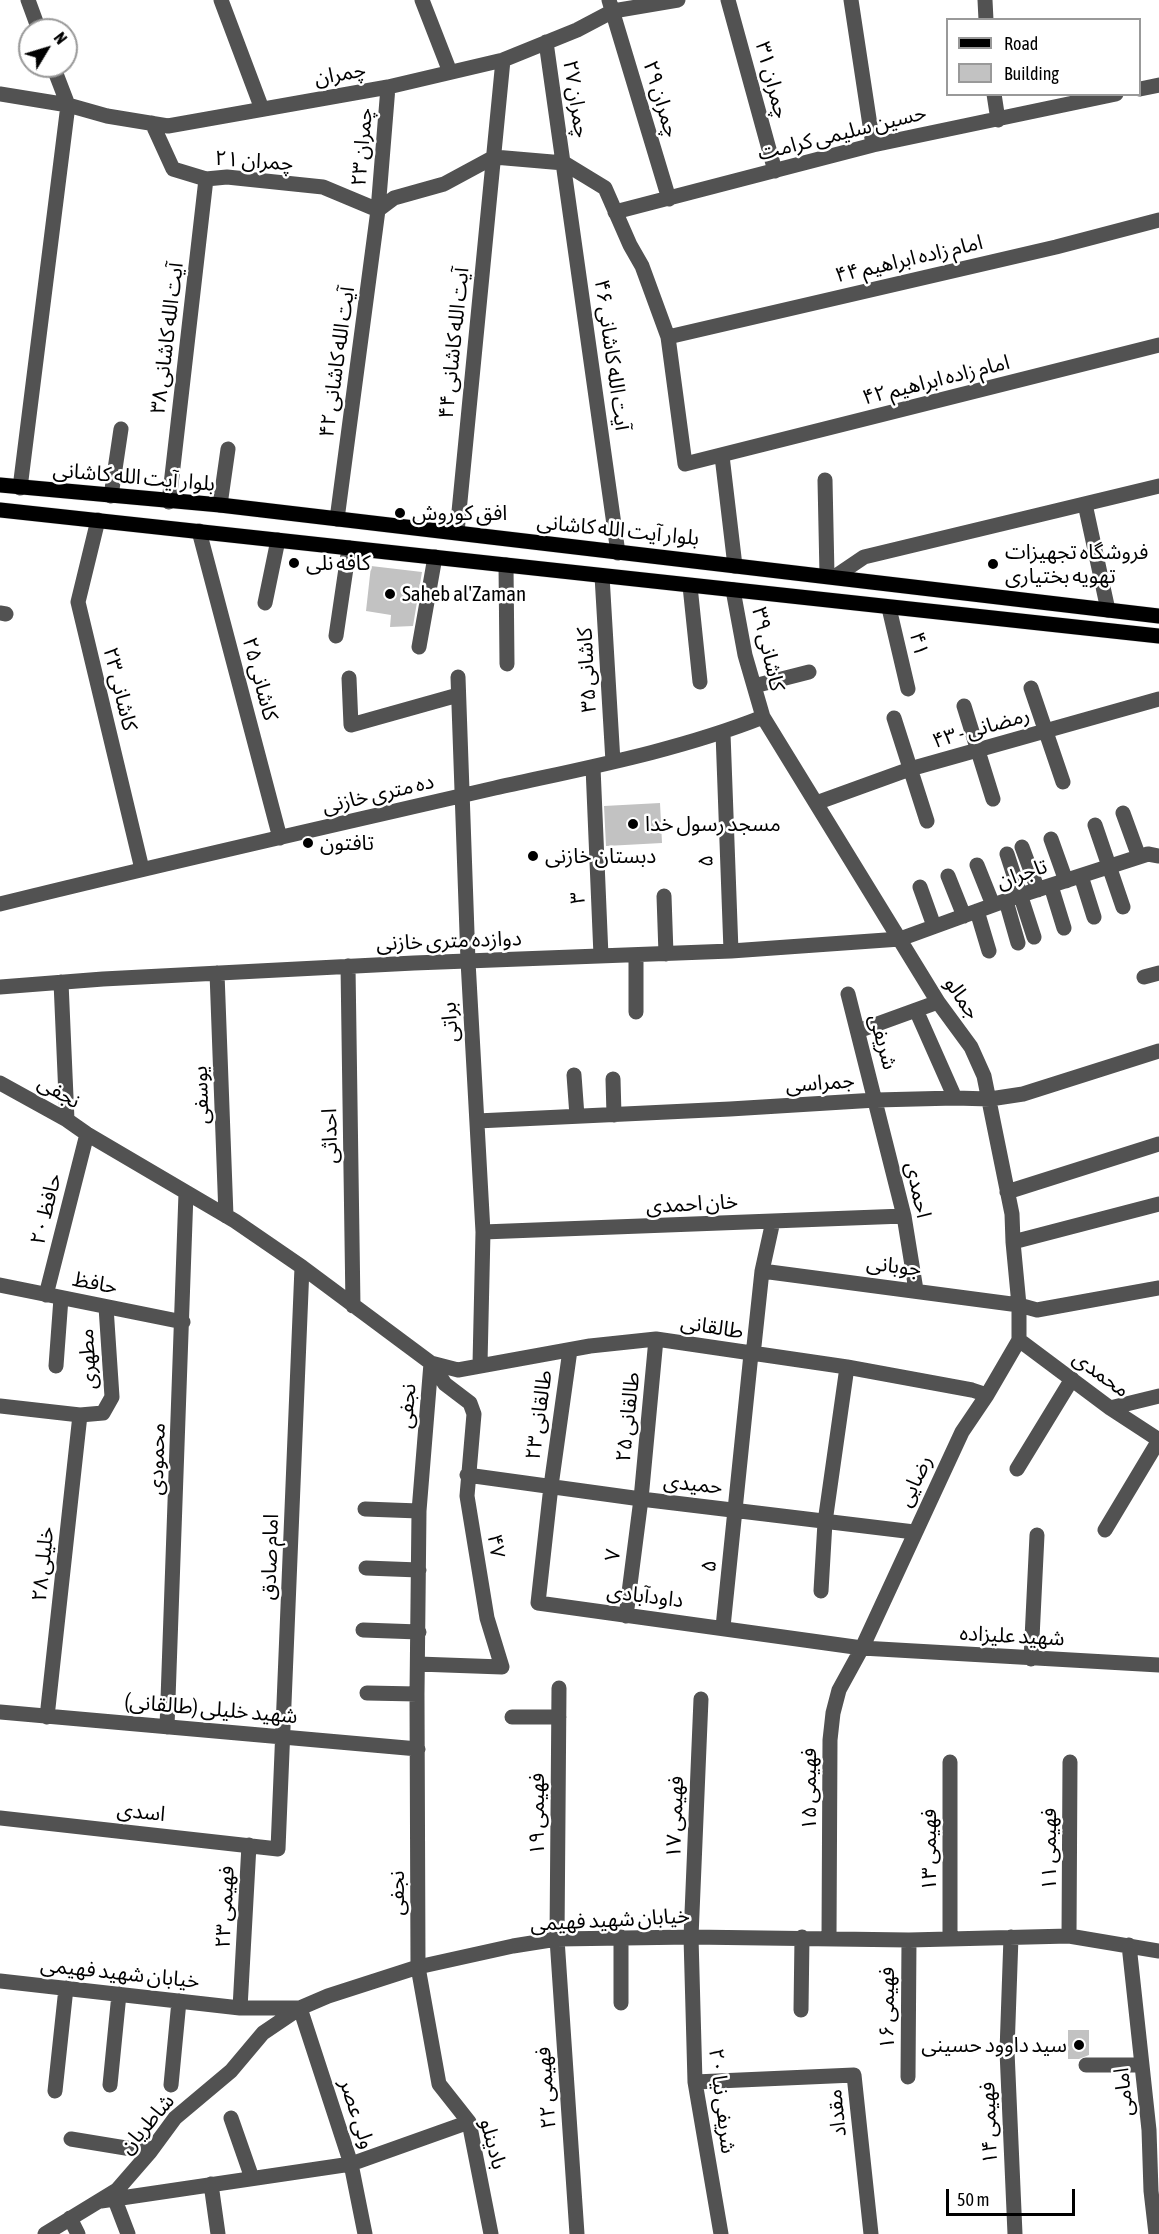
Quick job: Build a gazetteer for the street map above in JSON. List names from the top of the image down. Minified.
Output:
{"streets":{"main road":["بلوار آیت الله کاشانی"],"street":["چمران","چمران ۳۱","چمران ۲۷","چمران ۲۹","حسین سلیمی کرامت","چمران ۲۳","چمران ۲۱","امام زاده ابراهیم ۴۴","آیت الله کاشانی ۳۸","آیت الله کاشانی ۴۴","آیت الله کاشانی ۴۶","آیت الله کاشانی ۴۲","امام زاده ابراهیم ۴۲","۴۱","کاشانی ۳۹","کاشانی ۳۵","کاشانی ۲۵","کاشانی ۲۳","رمضانی - ۴۳","ده متری خازنی","۵","تاجران","۳","دوازده متری خازنی","جمالو","براتی","شریفی","جمراسی","نجفی","یوسفی","احداثی","احمدی","خان احمدی","حافظ ۲۰","جوبانی","حافظ","طالقانی","مطهری","محمدی","طالقانی ۲۳","طالقانی ۲۵","محمودی","رضایی","حمیدی","۴۷","۷","امام صادق","خلیلی ۲۸","داودآبادی","شهید علیزاده","شهید خلیلی (طالقانی)","فهیمی ۱۵","اسدی","فهیمی ۱۹","فهیمی ۱۷","فهیمی ۱۱","فهیمی ۱۳","فهیمی ۲۳","خیابان شهید فهیمی","فهیمی ۱۶","فهیمی ۲۲","امامی","۲۰ شریفی نیا","مقداد","ولی عصر","فهیمی ۱۴","شاطریان","بادینلو"]},"crossings":[["چمران","چمران ۲۷"],["چمران","چمران ۲۹"],["چمران","چمران ۲۳"],["چمران","چمران ۲۱"],["چمران","آیت الله کاشانی ۴۴"],["چمران ۳۱","حسین سلیمی کرامت"],["چمران ۲۷","آیت الله کاشانی ۴۶"],["چمران ۲۹","حسین سلیمی کرامت"],["چمران ۲۳","چمران ۲۱"],["چمران ۲۳","آیت الله کاشانی ۴۲"],["چمران ۲۱","آیت الله کاشانی ۳۸"],["چمران ۲۱","آیت الله کاشانی ۴۲"],["امام زاده ابراهیم ۴۴","امام زاده ابراهیم ۴۲"],["آیت الله کاشانی ۳۸","بلوار آیت الله کاشانی"],["آیت الله کاشانی ۴۴","بلوار آیت الله کاشانی"],["آیت الله کاشانی ۴۶","بلوار آیت الله کاشانی"],["آیت الله کاشانی ۴۲","بلوار آیت الله کاشانی"],["کاشانی ۳۹","ده متری خازنی"],["کاشانی ۳۹","جمالو"],["کاشانی ۳۵","ده متری خازنی"],["کاشانی ۲۵","ده متری خازنی"],["کاشانی ۲۳","ده متری خازنی"],["رمضانی - ۴۳","جمالو"],["ده متری خازنی","۵"],["ده متری خازنی","۳"],["ده متری خازنی","جمالو"],["ده متری خازنی","براتی"],["۵","دوازده متری خازنی"],["۵","خان احمدی"],["۵","جوبانی"],["۵","طالقانی"],["۵","حمیدی"],["۵","داودآبادی"],["تاجران","دوازده متری خازنی"],["تاجران","جمالو"],["۳","دوازده متری خازنی"],["دوازده متری خازنی","جمالو"],["دوازده متری خازنی","براتی"],["دوازده متری خازنی","یوسفی"],["دوازده متری خازنی","احداثی"],["جمالو","جمراسی"],["جمالو","جوبانی"],["جمالو","محمدی"],["جمالو","رضایی"],["براتی","جمراسی"],["براتی","خان احمدی"],["براتی","طالقانی"],["شریفی","جمراسی"],["شریفی","احمدی"],["جمراسی","احمدی"],["نجفی","یوسفی"],["نجفی","احداثی"],["نجفی","حافظ ۲۰"],["نجفی","طالقانی"],["نجفی","محمودی"],["نجفی","۴۷"],["نجفی","امام صادق"],["نجفی","شهید خلیلی (طالقانی)"],["نجفی","خیابان شهید فهیمی"],["نجفی","بادینلو"],["احمدی","خان احمدی"],["احمدی","جوبانی"],["حافظ ۲۰","حافظ"],["حافظ","مطهری"],["حافظ","محمودی"],["طالقانی","طالقانی ۲۳"],["طالقانی","طالقانی ۲۵"],["طالقانی","رضایی"],["طالقانی","۴۷"],["مطهری","خلیلی ۲۸"],["محمدی","رضایی"],["طالقانی ۲۳","حمیدی"],["طالقانی ۲۳","داودآبادی"],["طالقانی ۲۵","حمیدی"],["طالقانی ۲۵","۷"],["محمودی","شهید خلیلی (طالقانی)"],["رضایی","حمیدی"],["رضایی","داودآبادی"],["رضایی","شهید علیزاده"],["رضایی","فهیمی ۱۵"],["حمیدی","۴۷"],["حمیدی","۷"],["حمیدی","داودآبادی"],["۷","داودآبادی"],["امام صادق","شهید خلیلی (طالقانی)"],["امام صادق","اسدی"],["خلیلی ۲۸","شهید خلیلی (طالقانی)"],["داودآبادی","شهید علیزاده"],["داودآبادی","فهیمی ۱۵"],["شهید علیزاده","فهیمی ۱۵"],["فهیمی ۱۵","خیابان شهید فهیمی"],["اسدی","فهیمی ۲۳"],["فهیمی ۱۹","خیابان شهید فهیمی"],["فهیمی ۱۹","فهیمی ۲۲"],["فهیمی ۱۷","خیابان شهید فهیمی"],["فهیمی ۱۷","۲۰ شریفی نیا"],["فهیمی ۱۱","خیابان شهید فهیمی"],["فهیمی ۱۳","خیابان شهید فهیمی"],["فهیمی ۲۳","خیابان شهید فهیمی"],["خیابان شهید فهیمی","فهیمی ۱۶"],["خیابان شهید فهیمی","فهیمی ۲۲"],["خیابان شهید فهیمی","امامی"],["خیابان شهید فهیمی","۲۰ شریفی نیا"],["خیابان شهید فهیمی","ولی عصر"],["خیابان شهید فهیمی","فهیمی ۱۴"],["خیابان شهید فهیمی","شاطریان"],["خیابان شهید فهیمی","بادینلو"],["۲۰ شریفی نیا","مقداد"],["ولی عصر","شاطریان"]],"places":["افق کوروش","کافه نلی","فروشگاه تجهیزات تهویه بختیاری","Saheb al'Zaman","مسجد رسول خدا","تافتون","دبستان خازنی","سید داوود حسینی"],"legend":["Road","Building"],"scale_bar":"50 m","north":"top right"}
